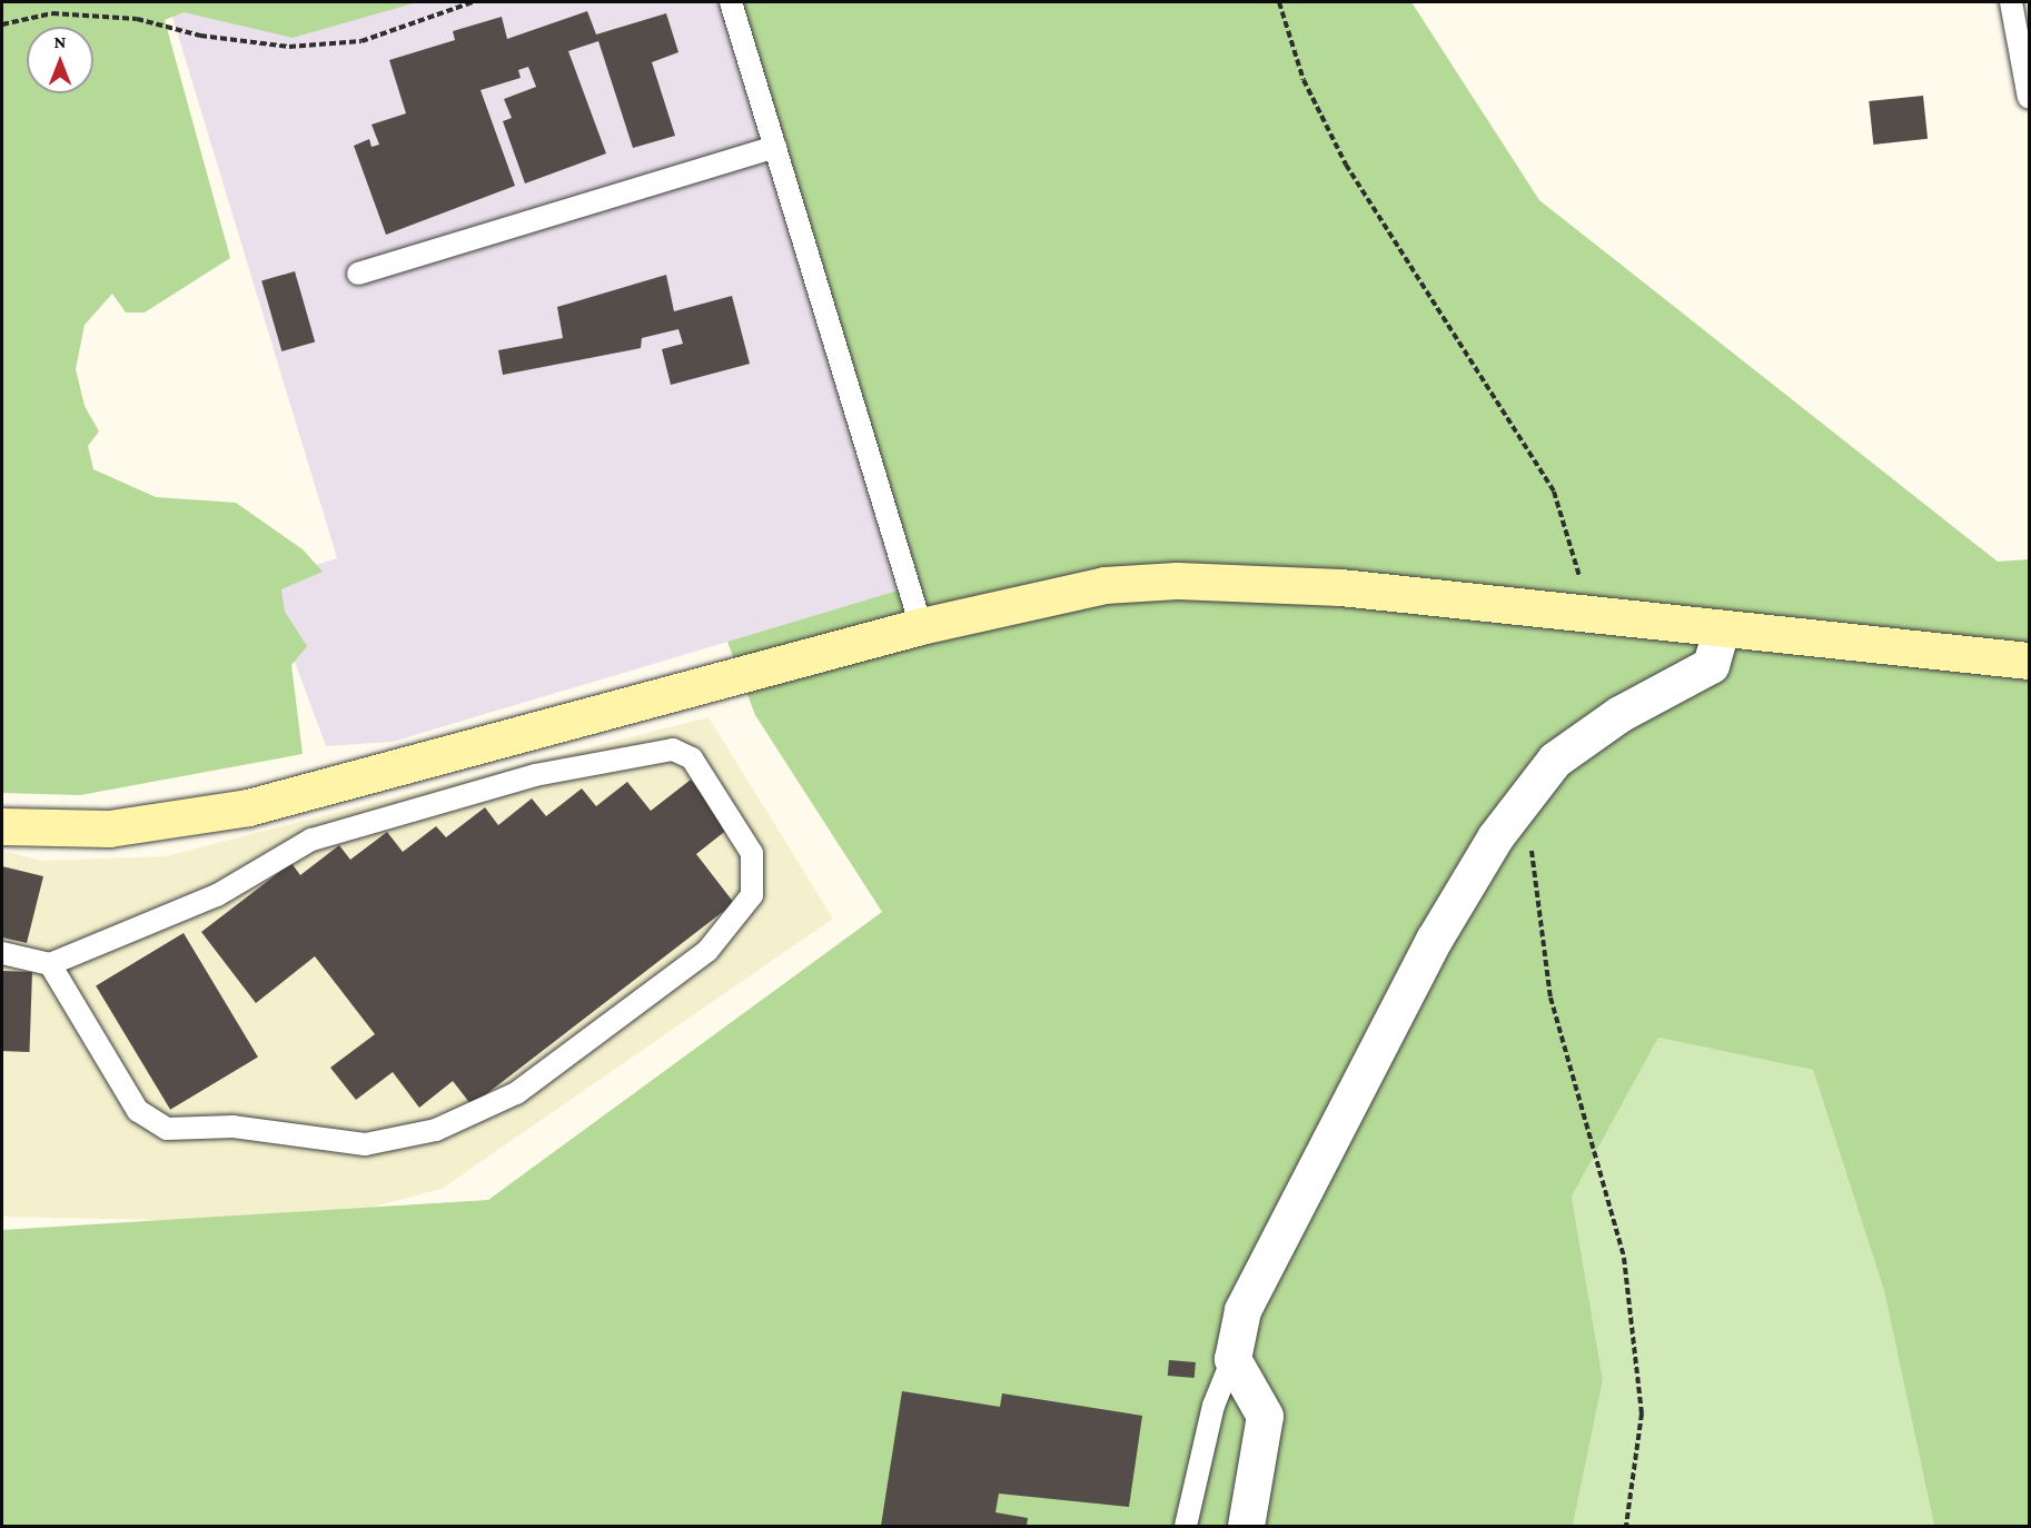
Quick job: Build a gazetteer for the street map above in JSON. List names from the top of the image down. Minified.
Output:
{"north":"top"}
